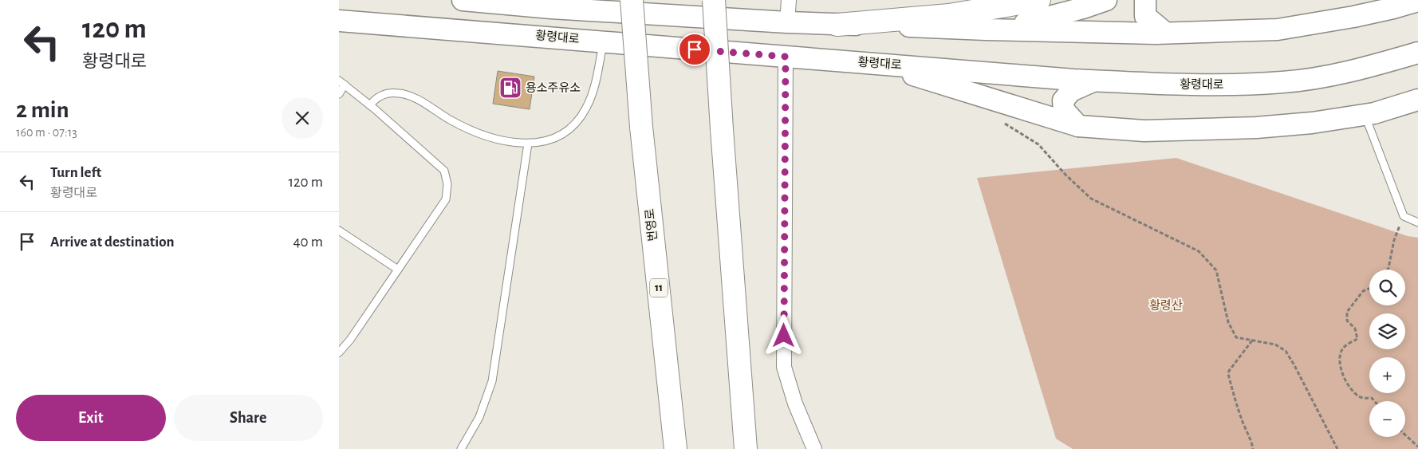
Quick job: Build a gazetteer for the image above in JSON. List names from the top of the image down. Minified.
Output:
{"streets":{"highway":["번영로","11"],"main road":["황령대로"]},"parks":["황령산"],"places":{"fuel station":["용소주유소"]},"page":{"turn":["120 m","황령대로"],"heading":["2 min","160 m · 07:13"],"list":[{"name":"Turn left","note":"황령대로","value":"120 m"},{"name":"Arrive at destination","value":"40 m"}],"map_buttons":["+","−"],"buttons":["Exit","Share"]}}
